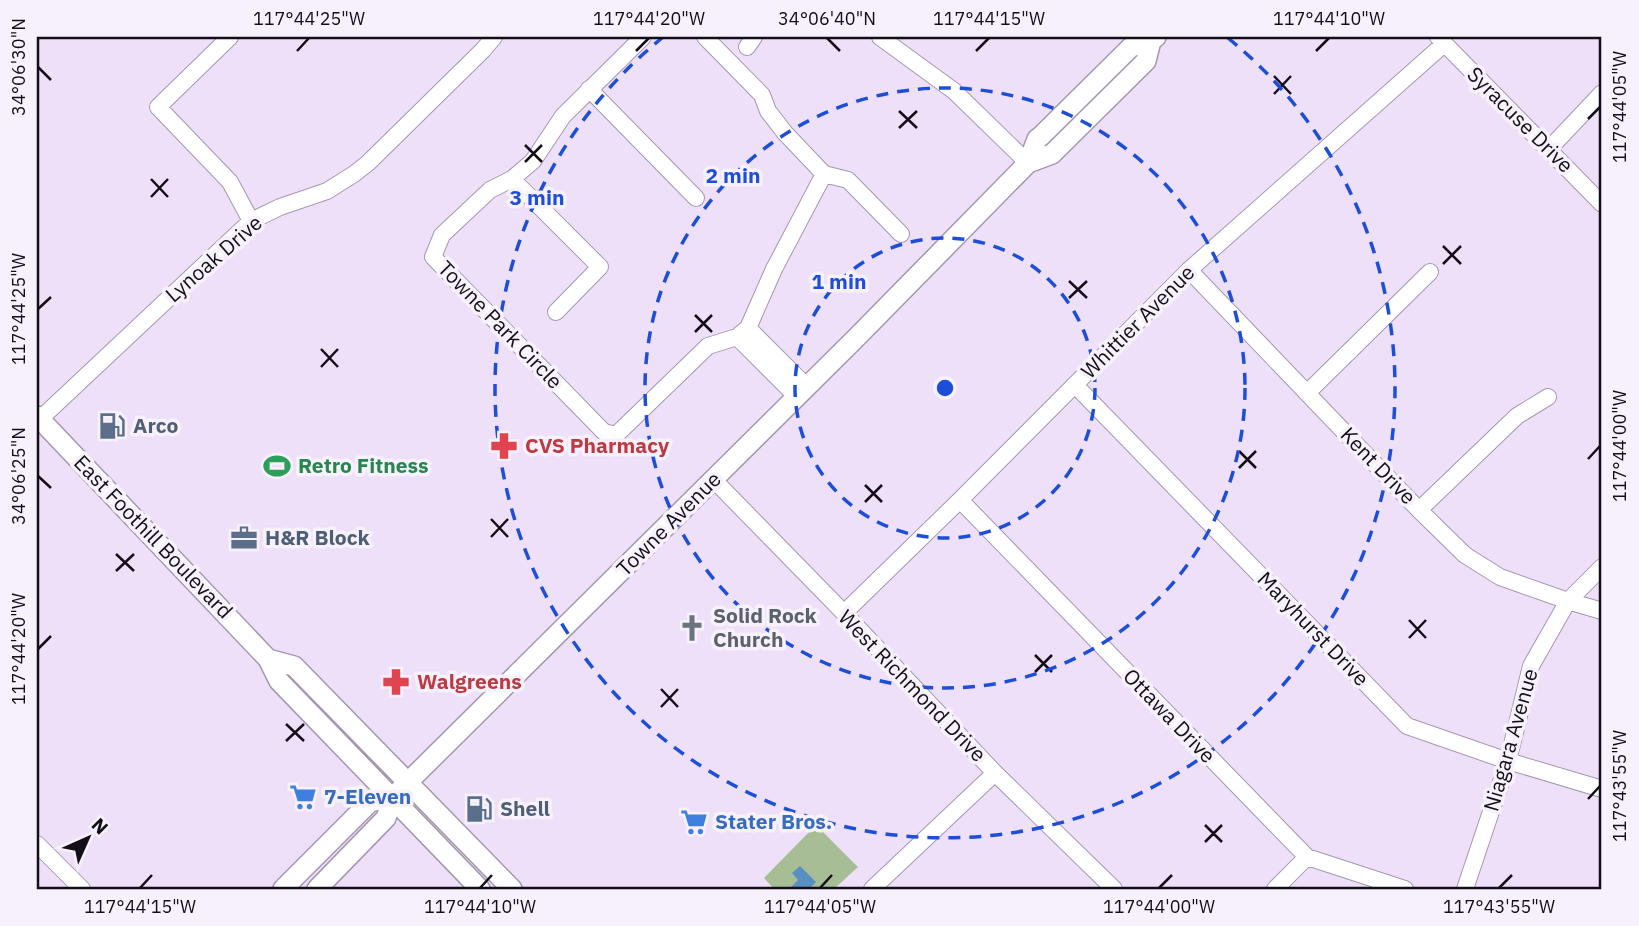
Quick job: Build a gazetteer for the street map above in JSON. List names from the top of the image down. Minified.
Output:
{"streets":{"main road":["Towne Avenue","East Foothill Boulevard"],"street":["Syracuse Drive","Lynoak Drive","Whittier Avenue","Towne Park Circle","Kent Drive","Maryhurst Drive","West Richmond Drive","Ottawa Drive","Niagara Avenue"]},"crossings":[["Syracuse Drive","Whittier Avenue"],["Lynoak Drive","East Foothill Boulevard"],["Whittier Avenue","Kent Drive"],["Whittier Avenue","Maryhurst Drive"],["Whittier Avenue","West Richmond Drive"],["Whittier Avenue","Ottawa Drive"],["Kent Drive","Niagara Avenue"],["Towne Avenue","East Foothill Boulevard"],["Towne Avenue","West Richmond Drive"],["Maryhurst Drive","Niagara Avenue"]],"places":{"fuel station":["Arco","Shell"],"pharmacy":["CVS Pharmacy","Walgreens"],"sports":["Retro Fitness"],"office":["H&R Block"],"church":["Solid Rock Church"],"supermarket":["7-Eleven","Stater Bros."]},"north":"top right","coordinates":["117°44'25\"W","117°44'20\"W","34°06'40\"N","117°44'15\"W","117°44'10\"W","34°06'30\"N","117°44'05\"W","117°44'00\"W","34°06'25\"N","117°43'55\"W"],"rings":["2 min","3 min","1 min"]}
